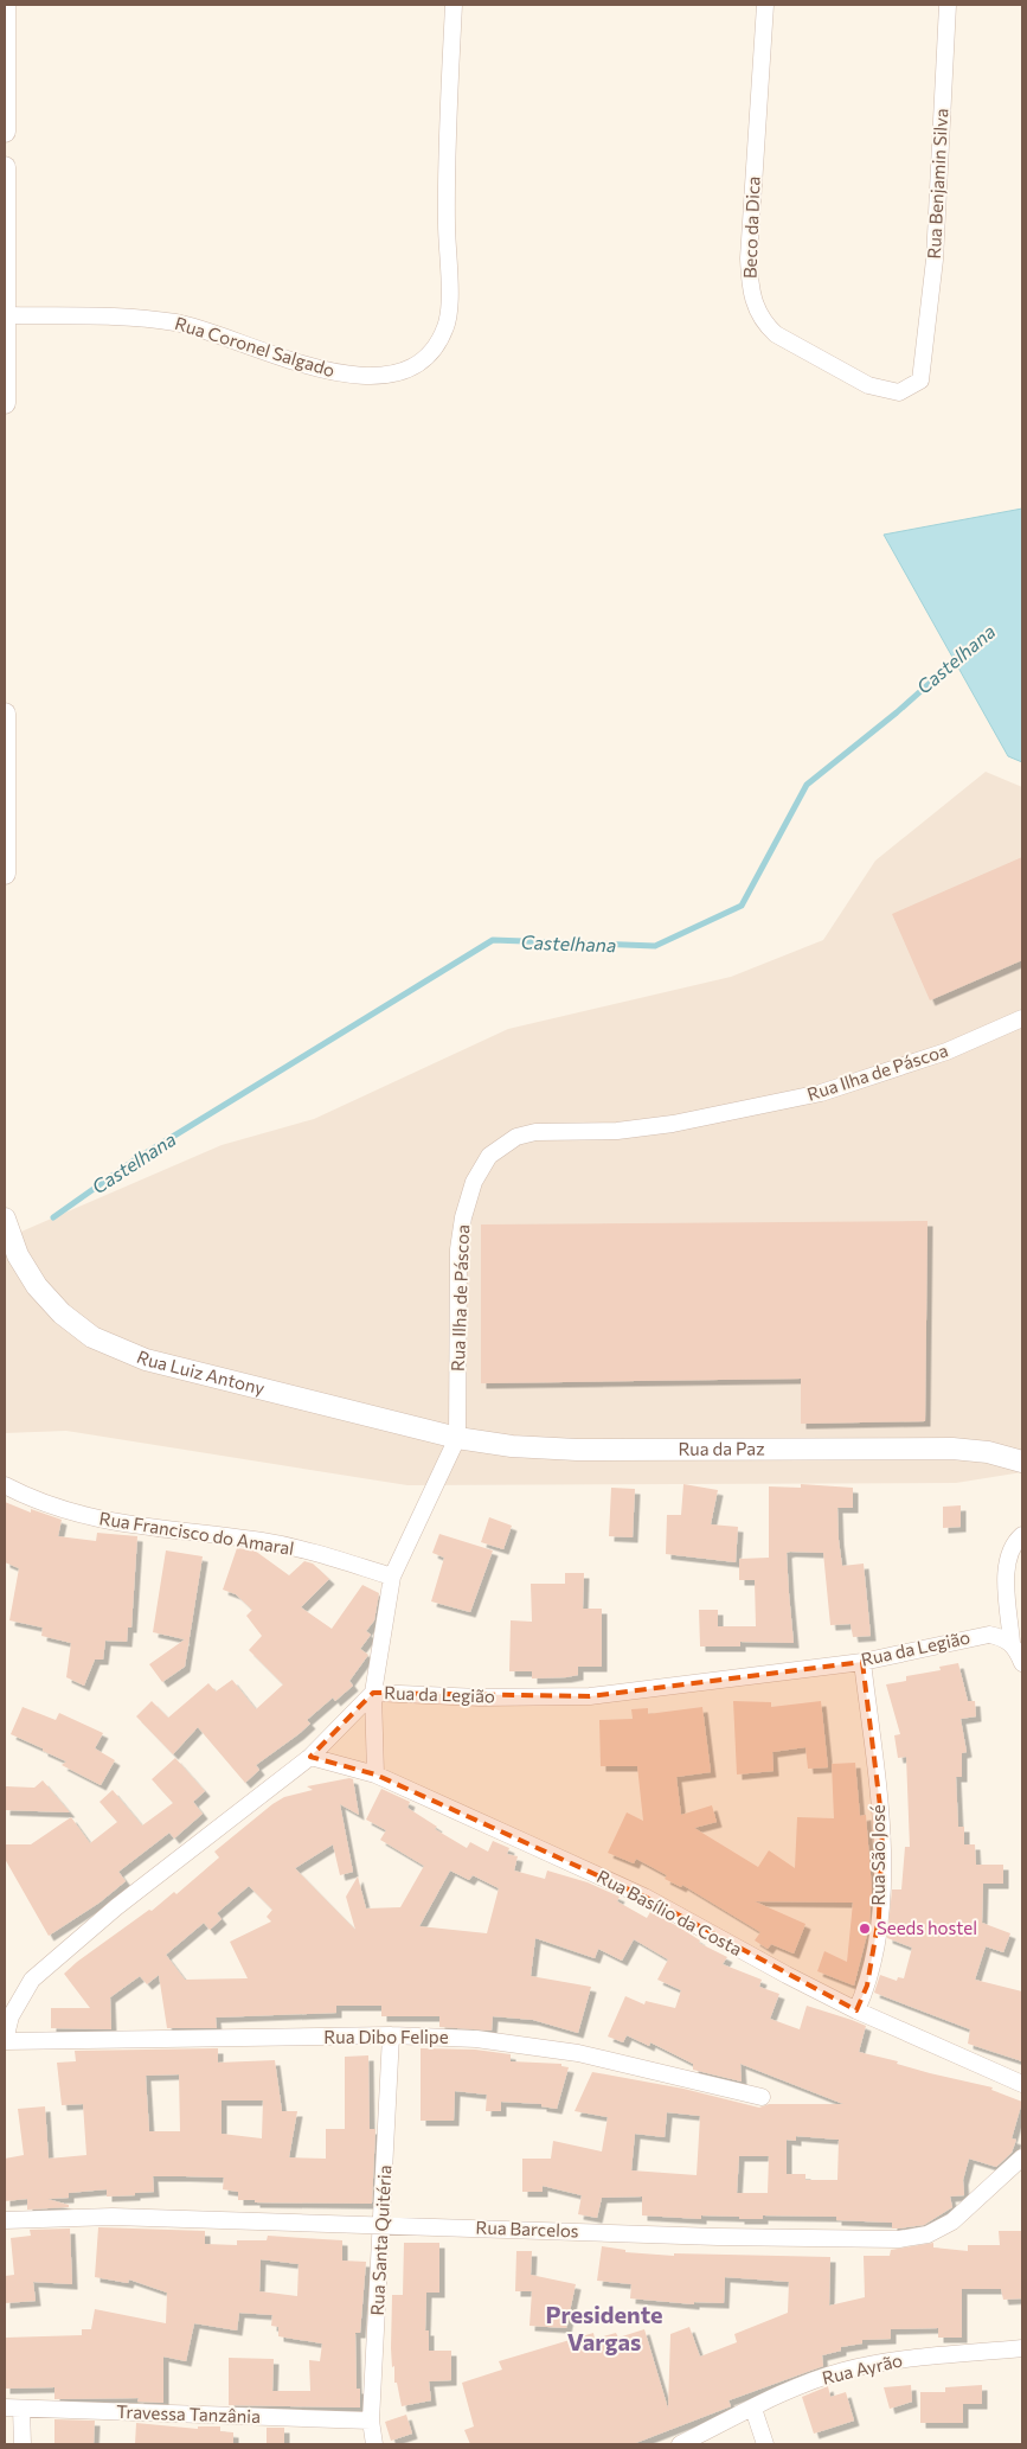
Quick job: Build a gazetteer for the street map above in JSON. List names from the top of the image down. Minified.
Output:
{"streets":{"street":["Rua Benjamin Silva","Beco da Dica","Rua Coronel Salgado","Rua Ilha de Páscoa","Rua Luiz Antony","Rua da Paz","Rua Francisco do Amaral","Rua da Legião","Rua São José","Rua Basílio da Costa","Rua Dibo Felipe","Rua Barcelos","Rua Santa Quitéria","Rua Ayrão","Travessa Tanzânia"]},"crossings":[["Rua Benjamin Silva","Beco da Dica"],["Rua Ilha de Páscoa","Rua Luiz Antony"],["Rua Ilha de Páscoa","Rua da Paz"],["Rua Ilha de Páscoa","Rua Francisco do Amaral"],["Rua Ilha de Páscoa","Rua da Legião"],["Rua Ilha de Páscoa","Rua Basílio da Costa"],["Rua Luiz Antony","Rua da Paz"],["Rua da Legião","Rua São José"],["Rua da Legião","Rua Basílio da Costa"],["Rua da Legião","Rua Dibo Felipe"],["Rua São José","Rua Basílio da Costa"],["Rua Dibo Felipe","Rua Santa Quitéria"],["Rua Barcelos","Rua Santa Quitéria"],["Rua Santa Quitéria","Travessa Tanzânia"]],"districts":["Presidente Vargas"],"water":["Castelhana"],"places":["Seeds hostel"]}
